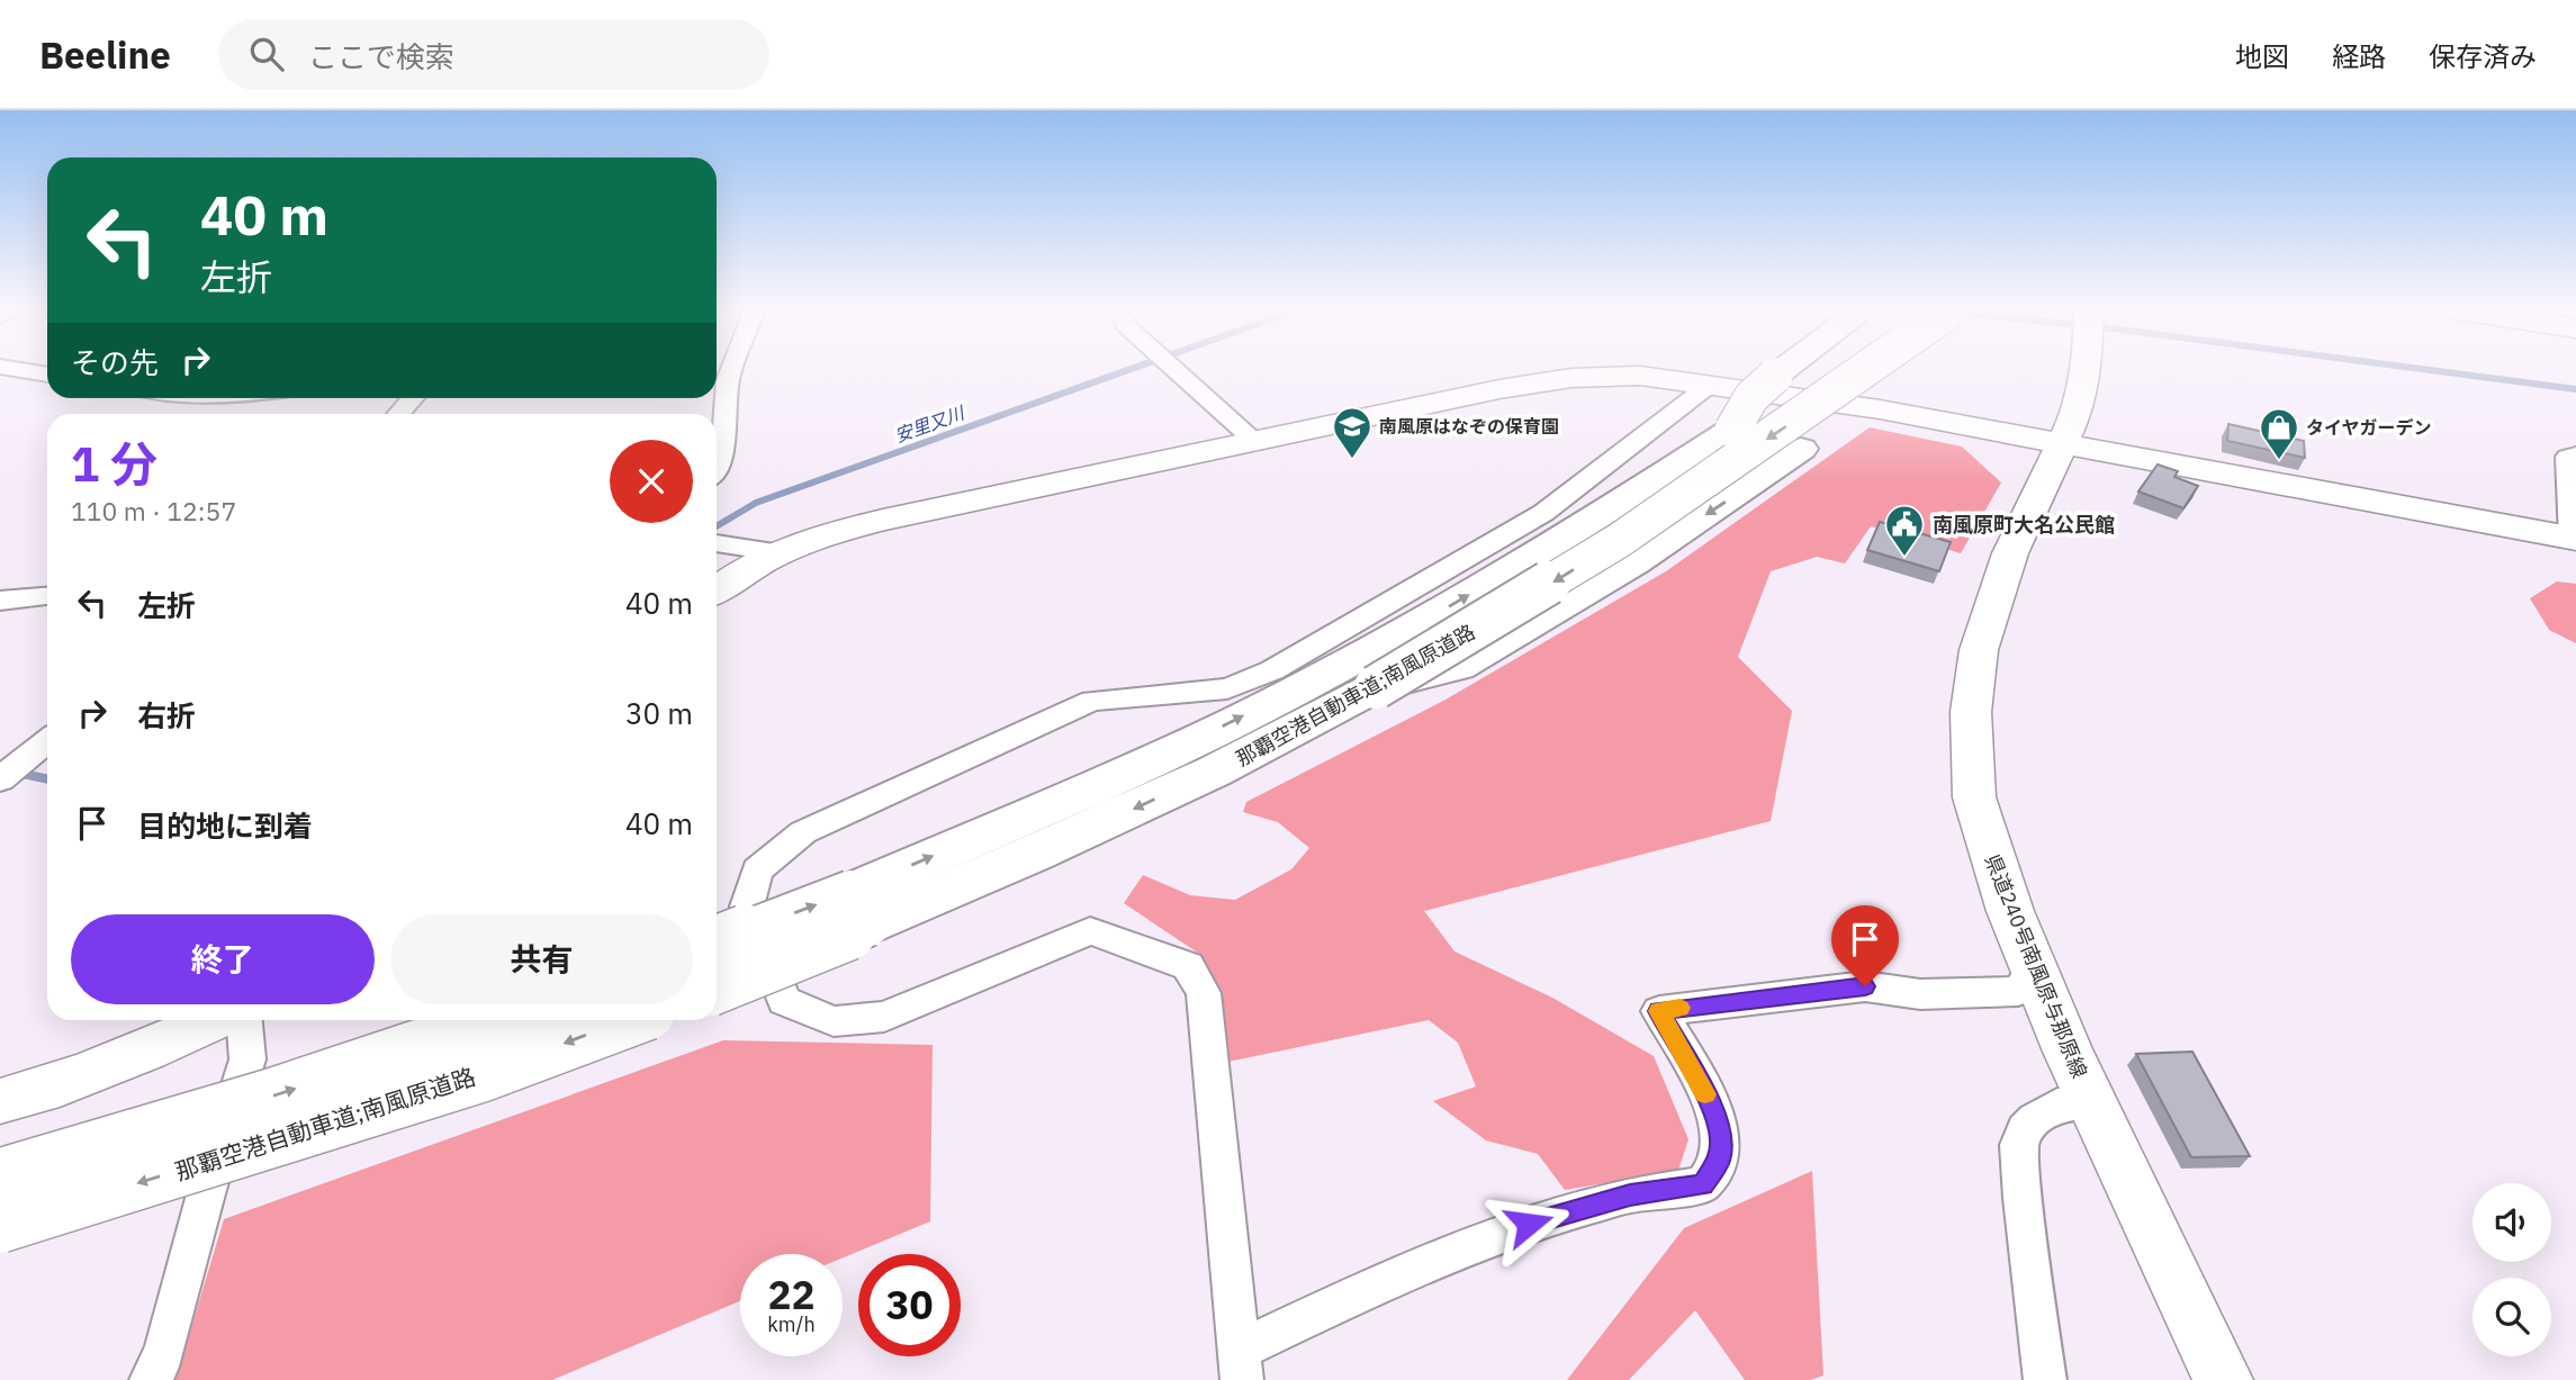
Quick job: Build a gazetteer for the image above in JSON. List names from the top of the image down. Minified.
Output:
{"streets":{"highway":["那覇空港自動車道;南風原道路"],"street":["県道240号南風原与那原線"]},"water":["安里又川"],"places":{"school or university":["南風原はなぞの保育園"],"shop":["タイヤガーデン"],"public building":["南風原町大名公民館"]},"page":{"header":"Beeline","search":"ここで検索","nav":["地図","経路","保存済み"],"turn":["40 m","左折"],"then":"その先","heading":["1 分","110 m · 12:57"],"list":[{"name":"左折","value":"40 m"},{"name":"右折","value":"30 m"},{"name":"目的地に到着","value":"40 m"}],"buttons":["終了","共有"],"speed":"22 km/h","limit":"30"}}
